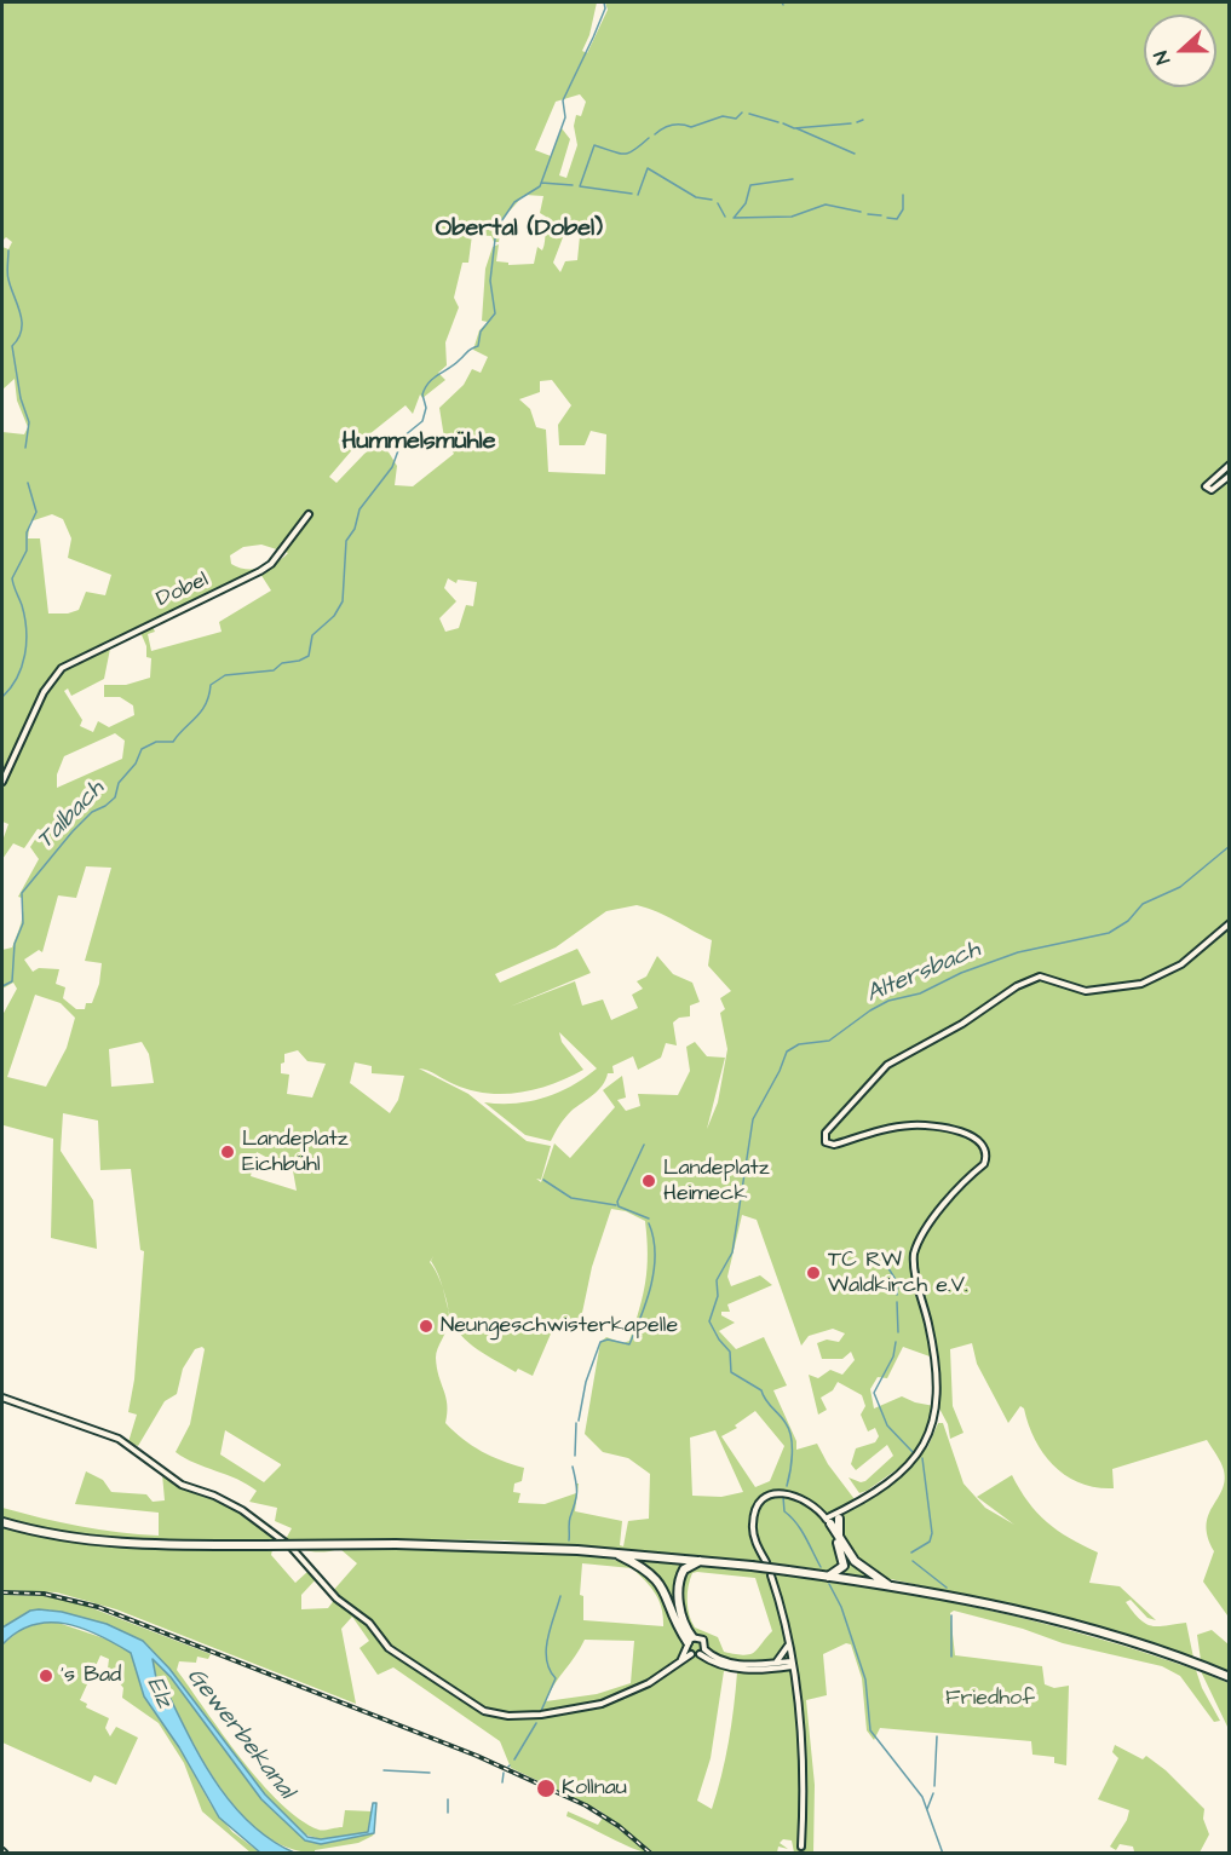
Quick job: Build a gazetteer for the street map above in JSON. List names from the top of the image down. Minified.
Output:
{"streets":{"street":["Dobel"]},"districts":["Obertal (Dobel)","Hummelsmühle"],"water":["Talbach","Altersbach","Elz","Gewerbekanal"],"parks":["Friedhof"],"places":["Landeplatz Eichbühl","Landeplatz Heimeck","TC RW Waldkirch e.V.","Neungeschwisterkapelle","'s Bad","Kollnau"],"north":"left"}
